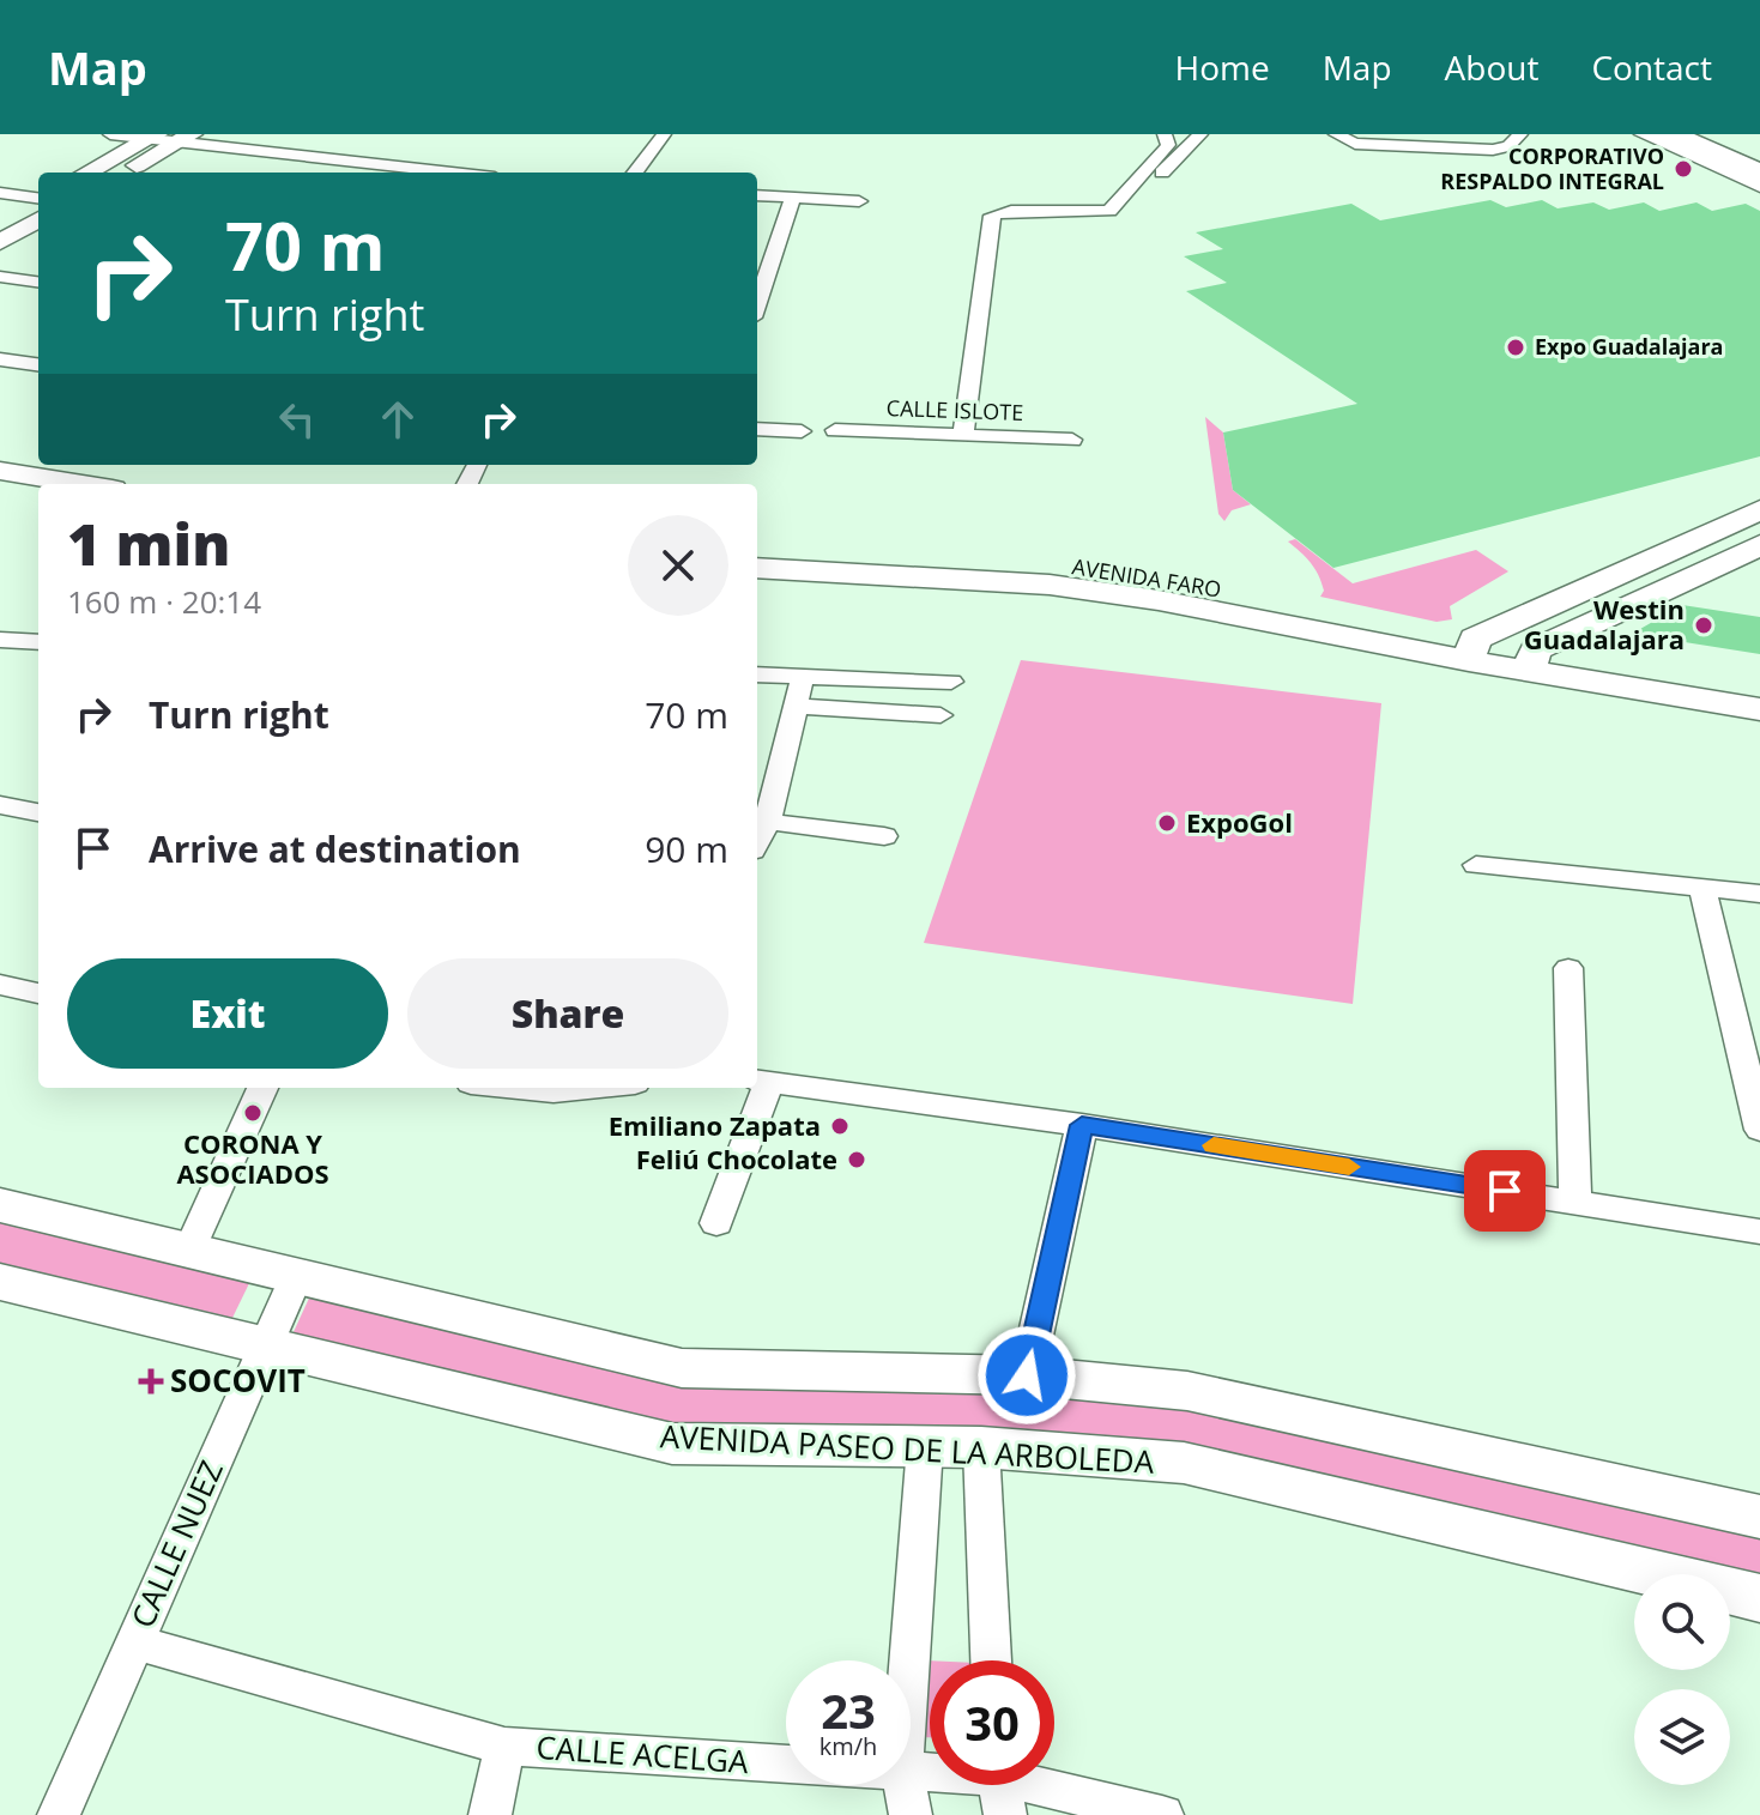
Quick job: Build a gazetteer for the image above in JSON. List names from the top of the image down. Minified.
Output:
{"streets":{"street":["CALLE ISLOTE","AVENIDA FARO","AVENIDA PASEO DE LA ARBOLEDA","CALLE NUEZ","CALLE ACELGA"]},"crossings":[["AVENIDA PASEO DE LA ARBOLEDA","CALLE NUEZ"],["CALLE NUEZ","CALLE ACELGA"]],"places":{"other":["CORPORATIVO RESPALDO INTEGRAL","Expo Guadalajara","Westin Guadalajara","ExpoGol","CORONA Y ASOCIADOS","Emiliano Zapata","Feliú Chocolate"],"health":["SOCOVIT"]},"page":{"header":"Map","nav":["Home","Map","About","Contact"],"turn":["70 m","Turn right"],"heading":["1 min","160 m · 20:14"],"list":[{"name":"Turn right","value":"70 m"},{"name":"Arrive at destination","value":"90 m"}],"buttons":["Exit","Share"],"speed":"23 km/h","limit":"30"}}
